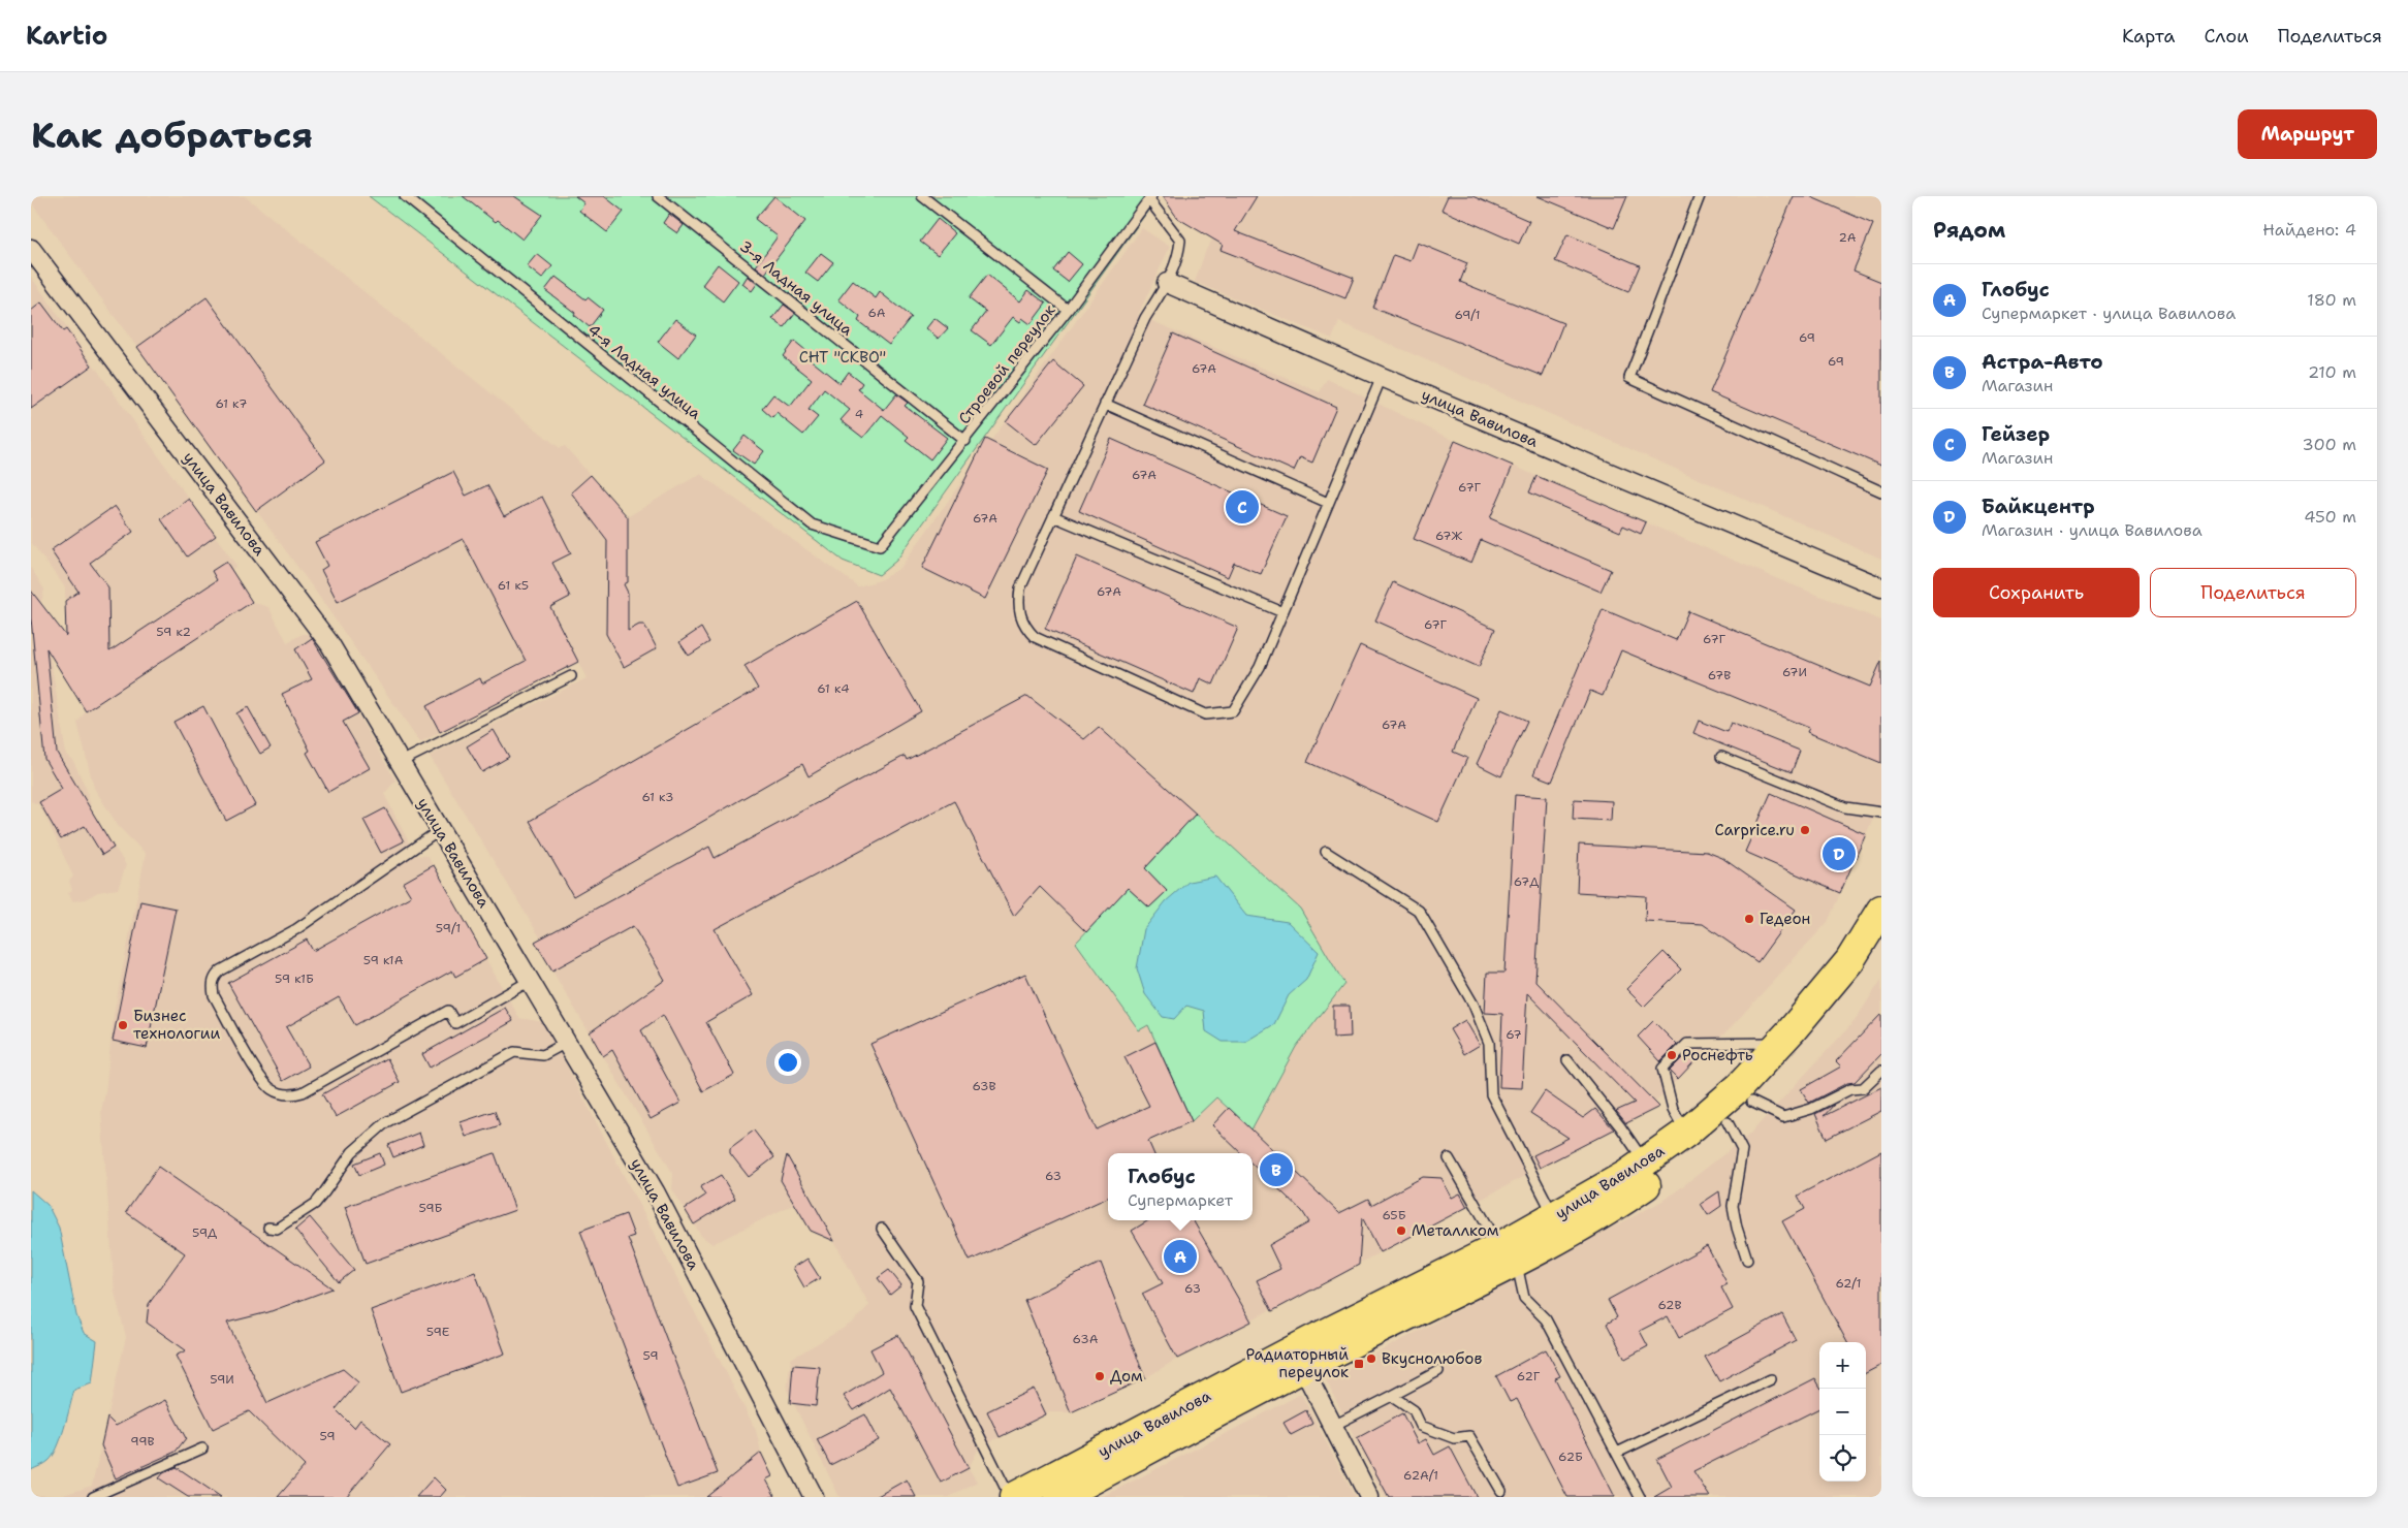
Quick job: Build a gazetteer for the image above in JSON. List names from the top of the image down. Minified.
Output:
{"streets":{"main road":["улица Вавилова"],"lane":["3-я Ладная улица","Строевой переулок","4-я Ладная улица"]},"crossings":[["3-я Ладная улица","Строевой переулок"],["Строевой переулок","4-я Ладная улица"]],"parks":["СНТ \"СКВО\""],"places":{"other":["Carprice.ru","Гедеон","Бизнес технологии","Роснефть","Металлком","Вкуснолюбов","Дом"],"transit":["Радиаторный переулок"]},"house_numbers":["2А","6А","69/1","69","69","67А","61 к7","4","67А","67Г","67А","67Ж","61 к5","67А","67Г","59 к2","67Г","67И","67В","61 к4","67А","61 к3","67Д","59/1","59 к1А","59 к1Б","67","63В","63","59Б","65Б","59Д","62/1","63","62В","59Е","63А","59","62Г","59И","59","99В","62Б","62А/1"],"page":{"header":"Kartio","nav":["Карта","Слои","Поделиться"],"buttons":["Маршрут",["Сохранить","Поделиться"]],"title":"Как добраться","heading":["Рядом","Найдено: 4"],"list":[{"mark":"A","name":"Глобус","note":"Супермаркет · улица Вавилова","value":"180 m"},{"mark":"B","name":"Астра-Авто","note":"Магазин","value":"210 m"},{"mark":"C","name":"Гейзер","note":"Магазин","value":"300 m"},{"mark":"D","name":"Байкцентр","note":"Магазин · улица Вавилова","value":"450 m"}],"pins":["C","D","B","A"],"popup":["Глобус","Супермаркет"],"map_buttons":["+","−"]}}
